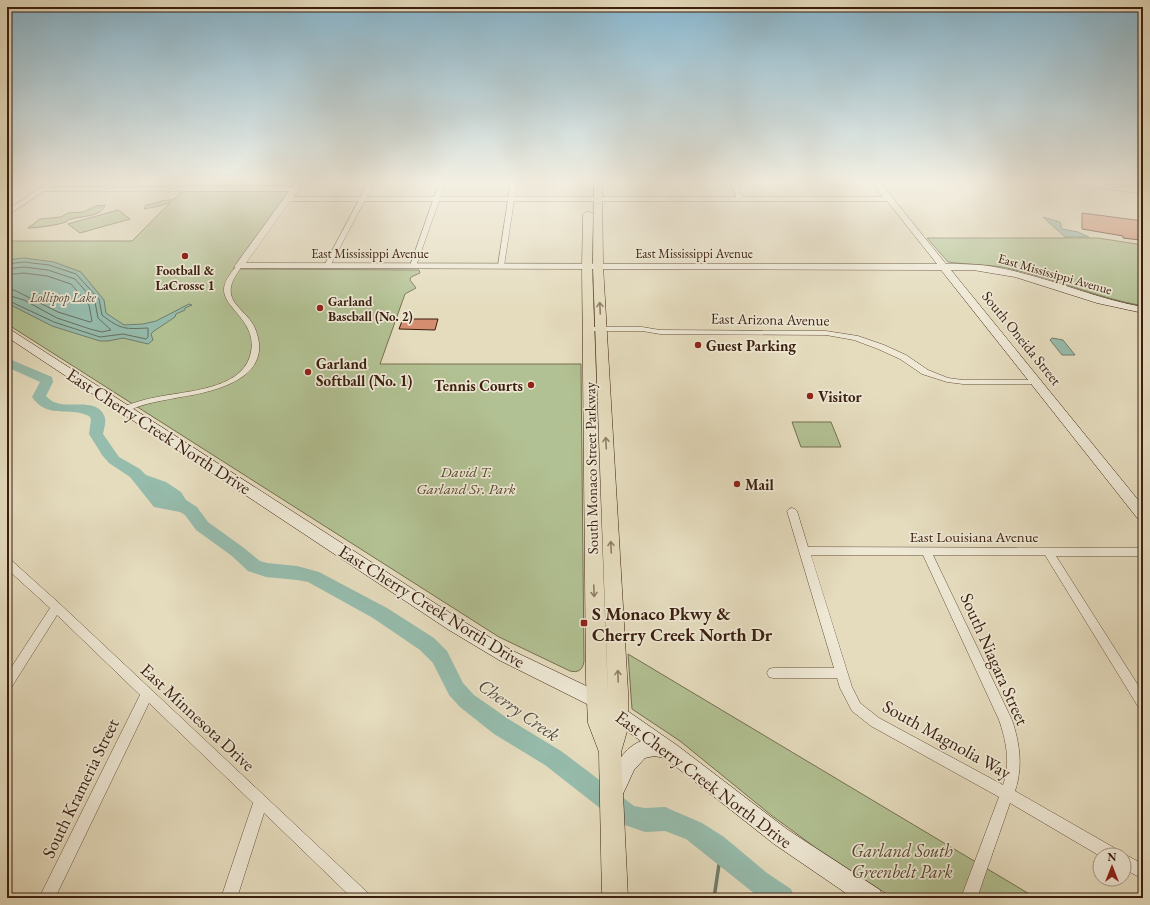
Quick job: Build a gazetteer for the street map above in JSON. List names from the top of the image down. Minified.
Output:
{"streets":{"main road":["South Monaco Street Parkway"],"street":["East Mississippi Avenue","East Arizona Avenue","South Oneida Street","East Cherry Creek North Drive","East Louisiana Avenue","South Niagara Street","East Minnesota Drive","South Magnolia Way","South Krameria Street"]},"crossings":[["East Mississippi Avenue","South Oneida Street"],["East Mississippi Avenue","South Monaco Street Parkway"],["East Arizona Avenue","South Oneida Street"],["East Arizona Avenue","South Monaco Street Parkway"],["East Cherry Creek North Drive","South Monaco Street Parkway"],["East Louisiana Avenue","South Niagara Street"],["East Louisiana Avenue","South Magnolia Way"],["South Niagara Street","South Magnolia Way"],["East Minnesota Drive","South Krameria Street"]],"water":["Lollipop Lake","Cherry Creek"],"parks":["David T. Garland Sr. Park","Garland South Greenbelt Park"],"places":{"other":["Football & LaCrosse 1","Garland Baseball (No. 2)","Guest Parking","Garland Softball (No. 1)","Tennis Courts","Visitor","Mail"],"transit":["S Monaco Pkwy & Cherry Creek North Dr"]},"north":"top"}
